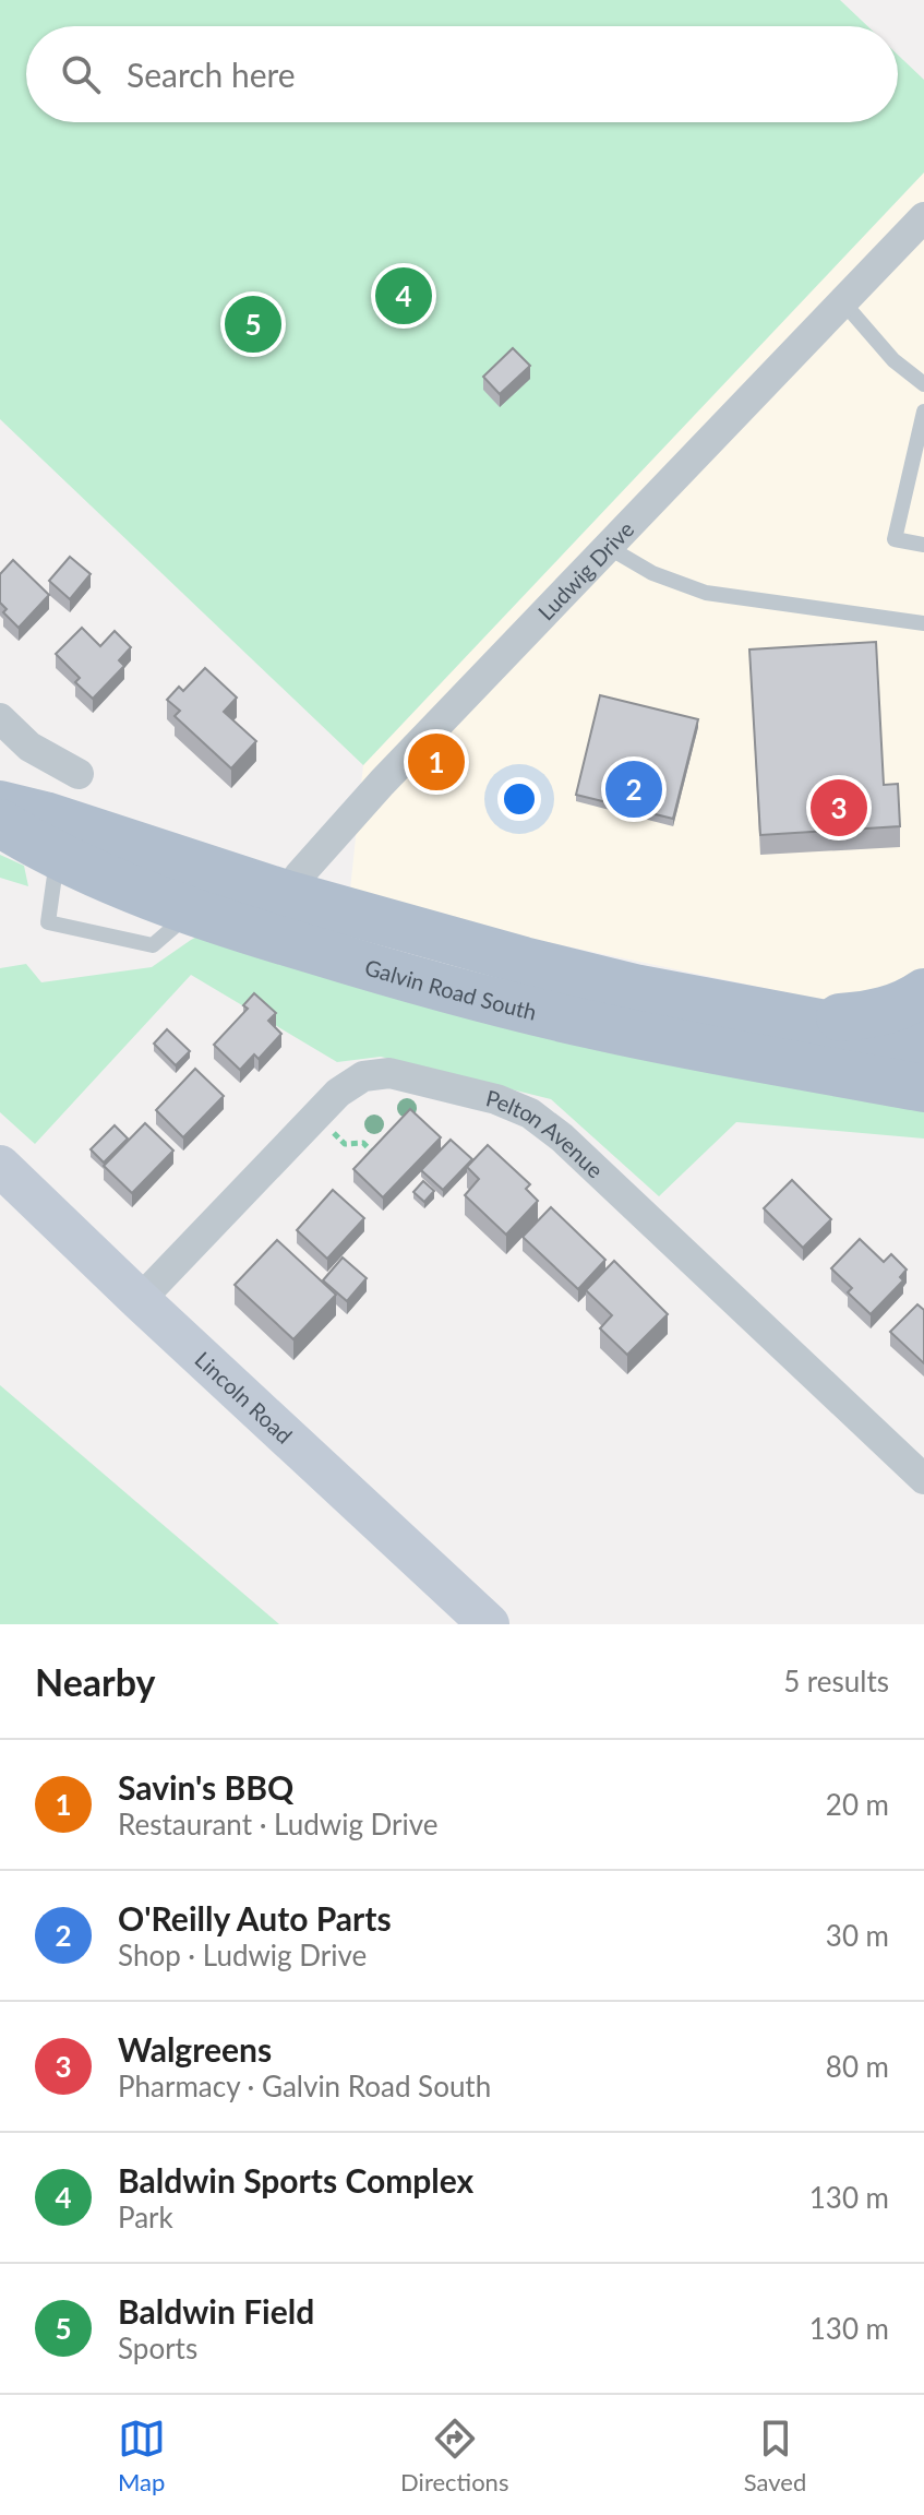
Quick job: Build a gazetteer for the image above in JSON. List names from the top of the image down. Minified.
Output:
{"streets":{"main road":["Galvin Road South","Lincoln Road"],"street":["Ludwig Drive","Pelton Avenue"]},"crossings":[["Ludwig Drive","Galvin Road South"],["Pelton Avenue","Lincoln Road"]],"page":{"search":"Search here","pins":["4","5","1","2","3"],"heading":["Nearby","5 results"],"list":[{"mark":"1","name":"Savin's BBQ","note":"Restaurant · Ludwig Drive","value":"20 m"},{"mark":"2","name":"O'Reilly Auto Parts","note":"Shop · Ludwig Drive","value":"30 m"},{"mark":"3","name":"Walgreens","note":"Pharmacy · Galvin Road South","value":"80 m"},{"mark":"4","name":"Baldwin Sports Complex","note":"Park","value":"130 m"},{"mark":"5","name":"Baldwin Field","note":"Sports","value":"130 m"}],"nav":["Map","Directions","Saved"]}}
